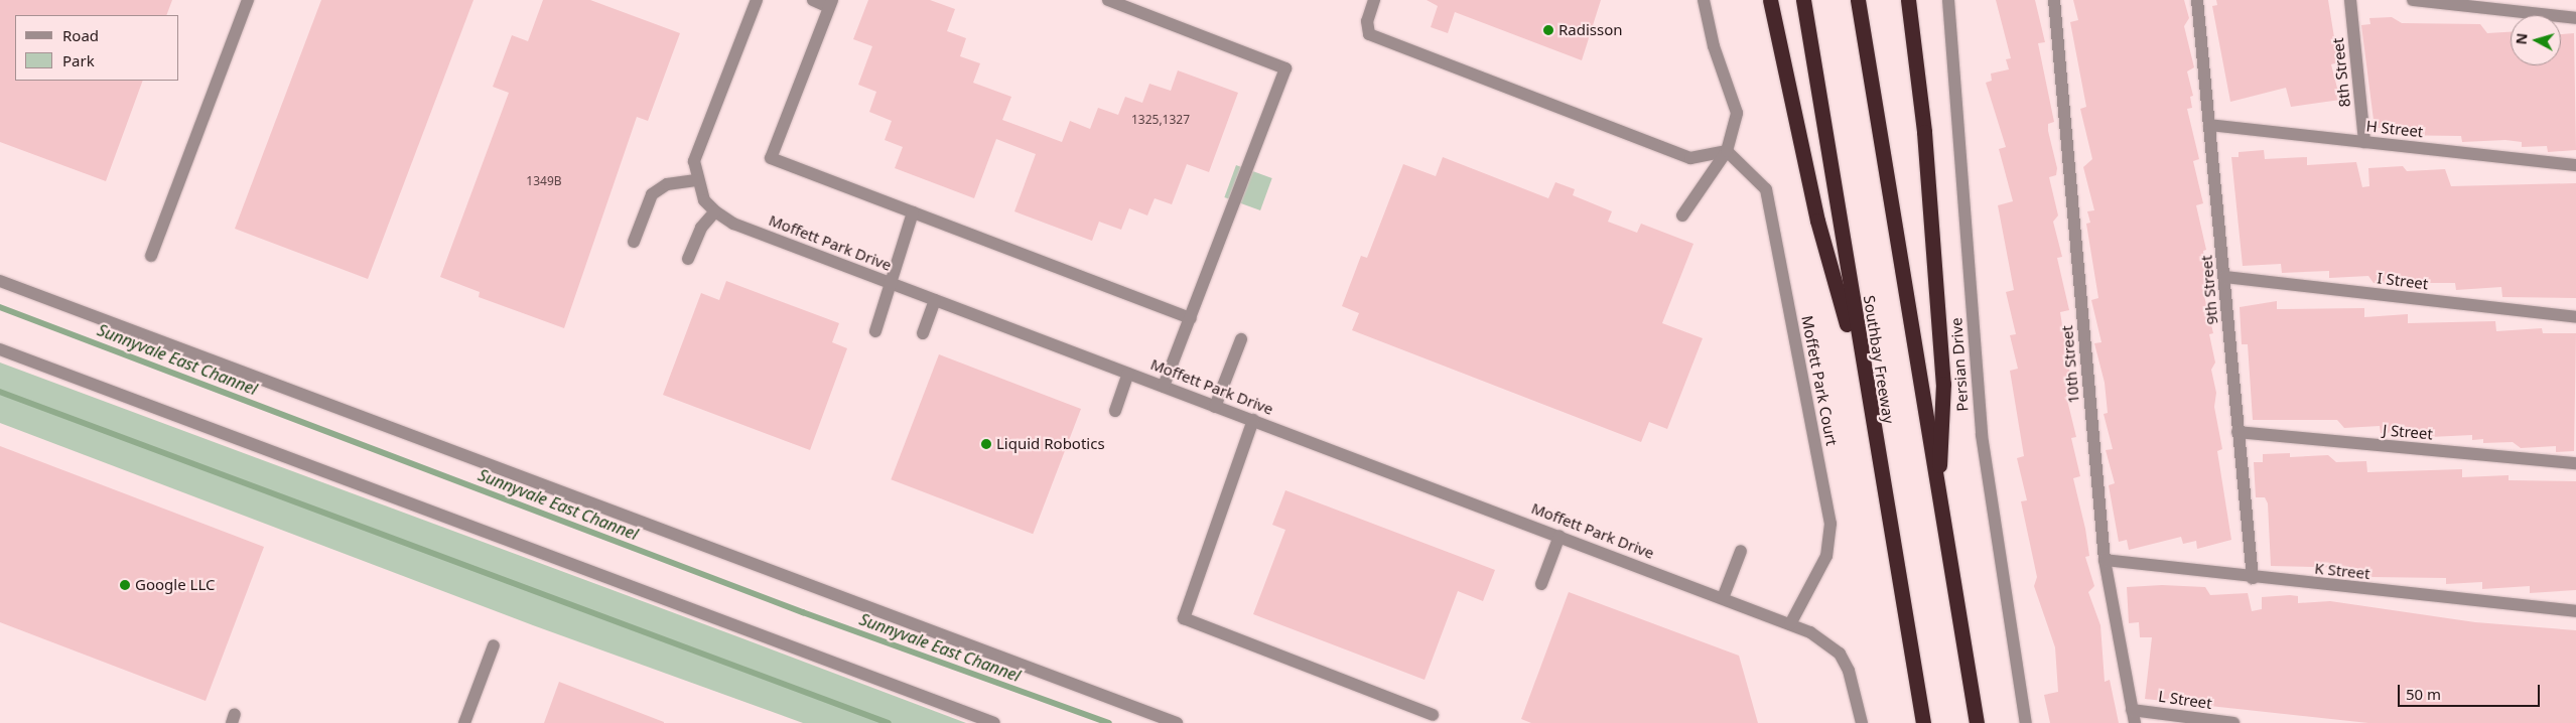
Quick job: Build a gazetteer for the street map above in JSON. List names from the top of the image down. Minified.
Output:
{"streets":{"highway":["Southbay Freeway"],"street":["8th Street","H Street","Moffett Park Drive","I Street","9th Street","Persian Drive","10th Street","Moffett Park Court","J Street","K Street","L Street"]},"crossings":[["8th Street","H Street"],["H Street","9th Street"],["Moffett Park Drive","Moffett Park Court"],["I Street","9th Street"],["9th Street","J Street"],["9th Street","K Street"],["10th Street","K Street"],["10th Street","L Street"]],"water":["Sunnyvale East Channel"],"places":["Radisson","Liquid Robotics","Google LLC"],"house_numbers":["1325,1327","1349B"],"legend":["Road","Park"],"scale_bar":"50 m","north":"left"}
